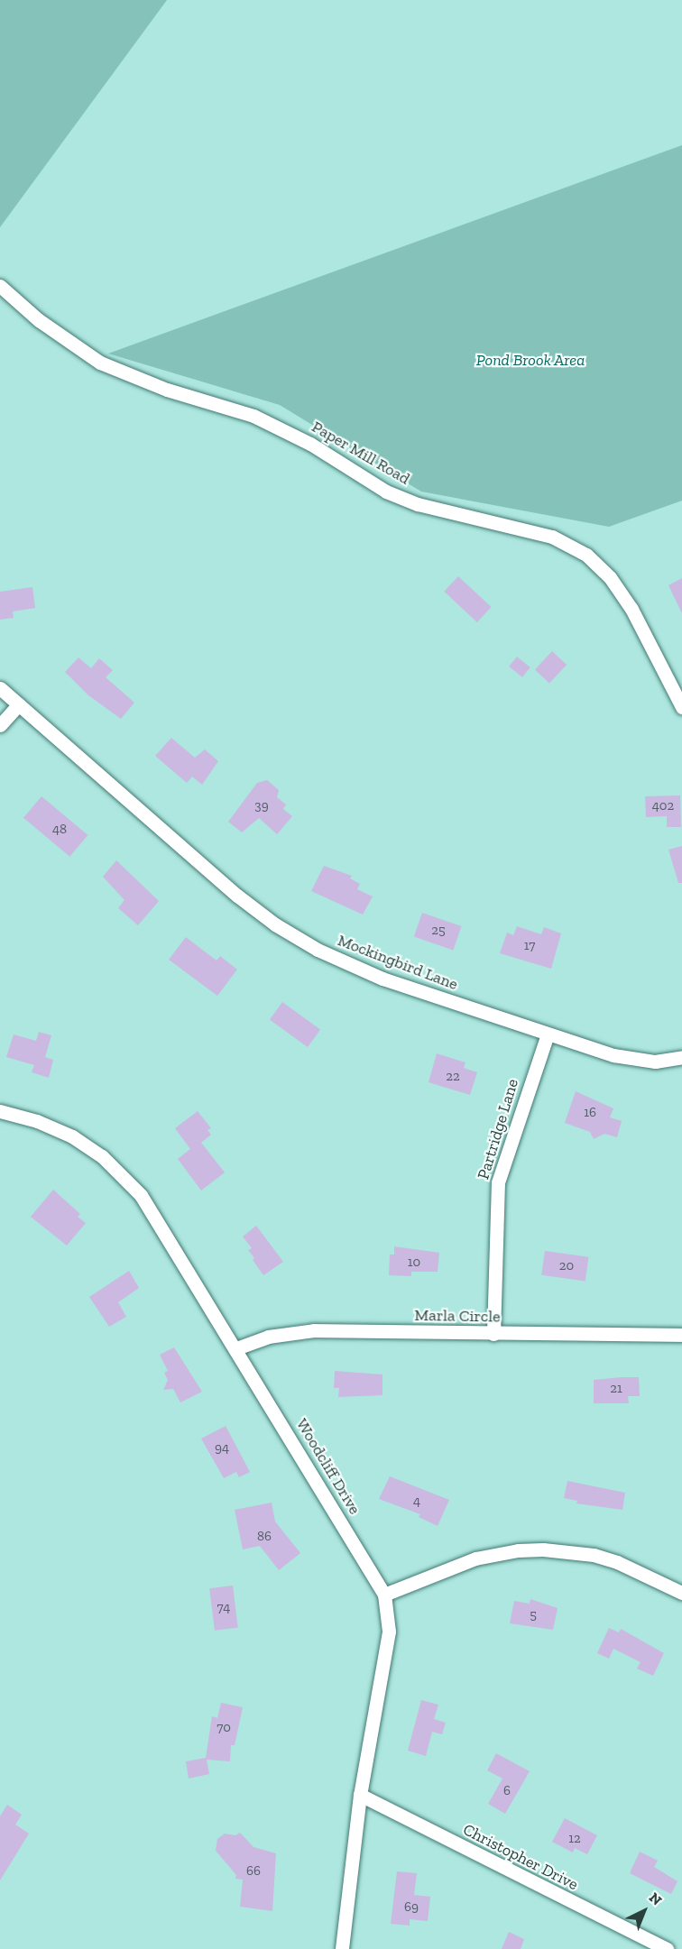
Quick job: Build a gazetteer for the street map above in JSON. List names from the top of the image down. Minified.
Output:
{"streets":{"street":["Paper Mill Road","Mockingbird Lane","Partridge Lane","Marla Circle","Woodcliff Drive","Christopher Drive"]},"crossings":[["Mockingbird Lane","Partridge Lane"],["Partridge Lane","Marla Circle"],["Marla Circle","Woodcliff Drive"],["Woodcliff Drive","Christopher Drive"]],"parks":["Pond Brook Area"],"house_numbers":["39","402","48","25","17","22","16","10","20","21","94","4","86","74","5","70","6","12","66","69"],"north":"top right"}
